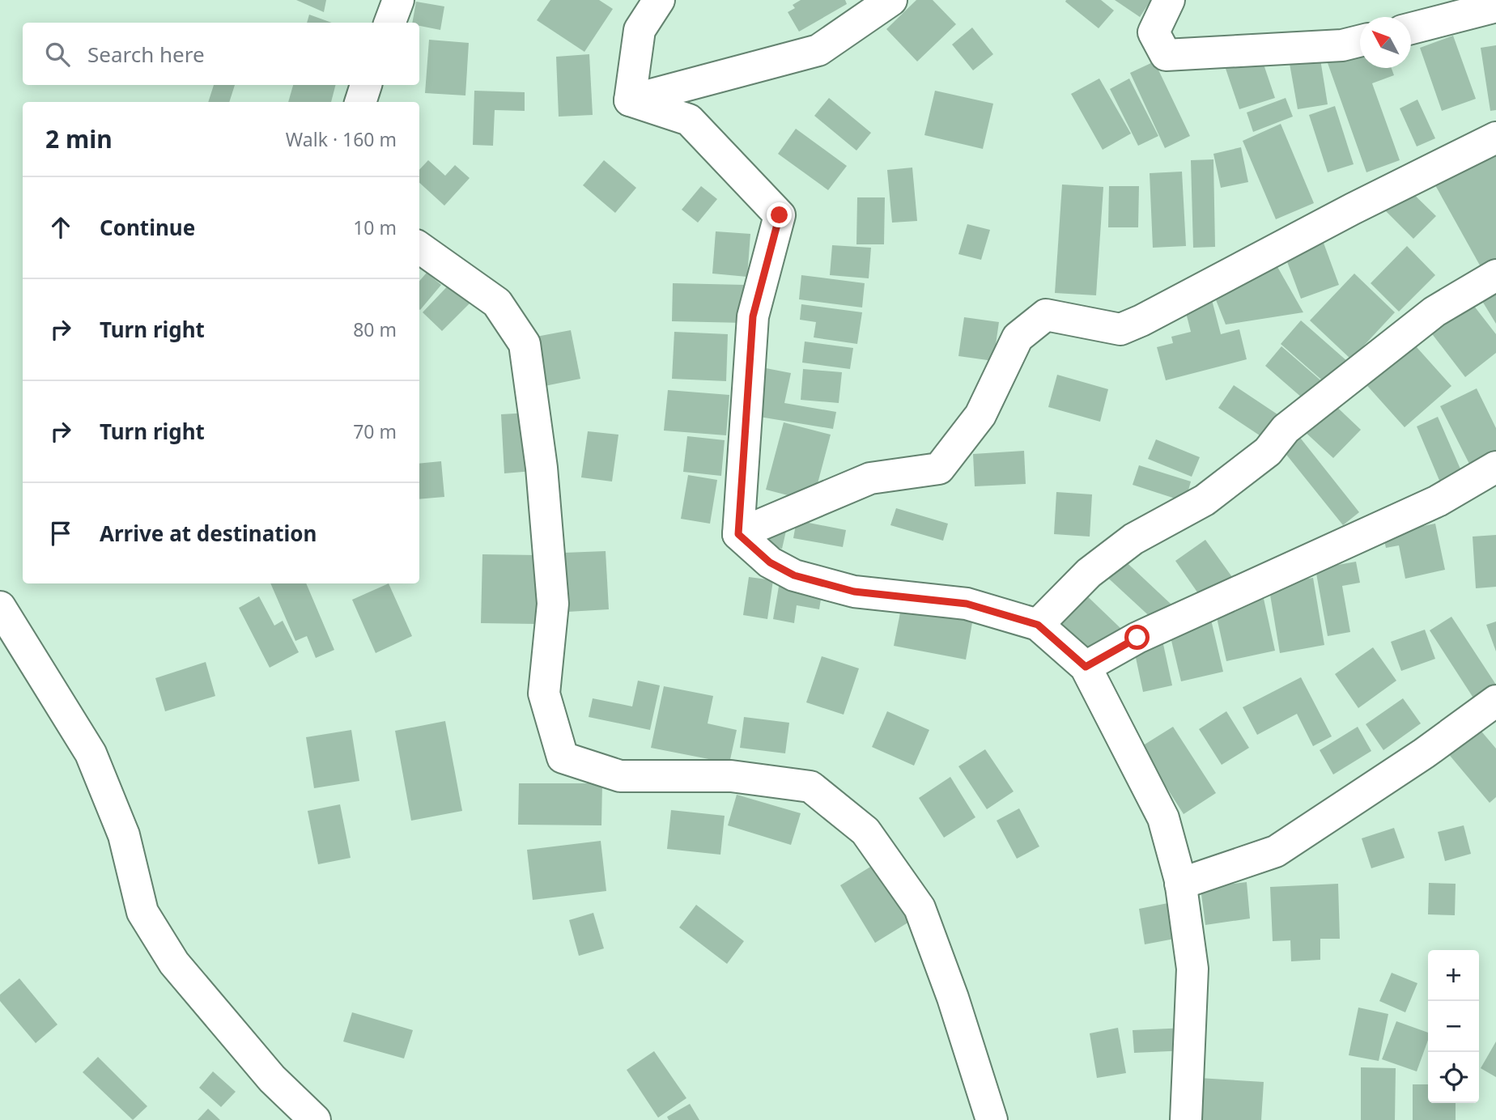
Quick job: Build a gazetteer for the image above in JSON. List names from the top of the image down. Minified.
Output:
{"north":"top left","page":{"search":"Search here","heading":["2 min","Walk · 160 m"],"list":[["Continue","10 m"],["Turn right","80 m"],["Turn right","70 m"],"Arrive at destination"],"map_buttons":["+","−"]}}
